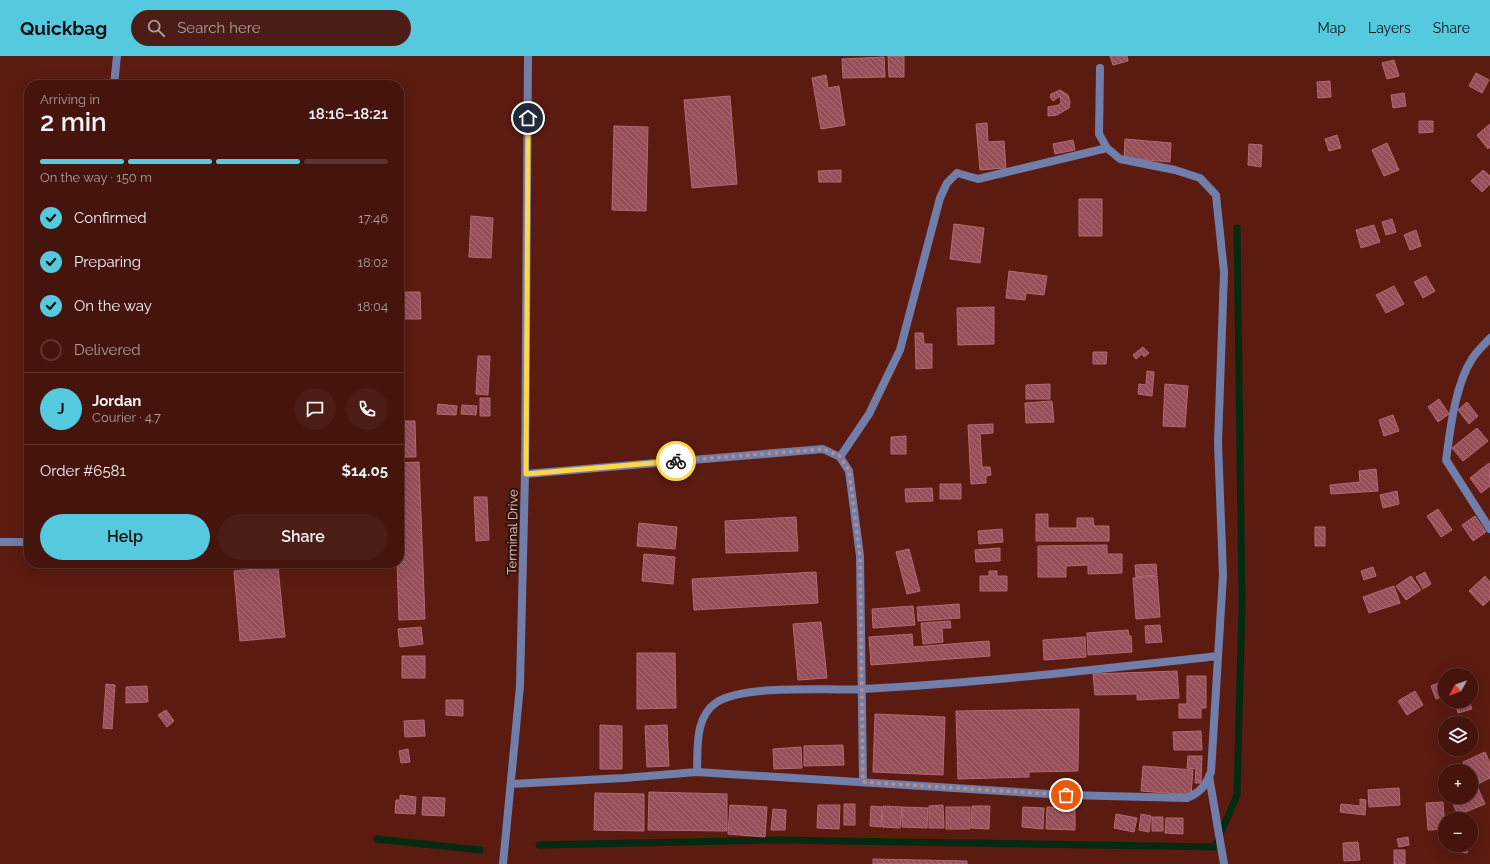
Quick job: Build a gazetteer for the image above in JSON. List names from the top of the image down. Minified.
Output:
{"streets":{"street":["Terminal Drive"]},"north":"bottom left","page":{"header":"Quickbag","search":"Search here","nav":["Map","Layers","Share"],"heading":["2 min","Arriving in","18:16–18:21"],"panel":["Jordan","Courier · 4.7","Order #6581","$14.05"],"bar":"On the way · 150 m","list":[["Confirmed","17:46"],["Preparing","18:02"],["On the way","18:04"],"Delivered"],"round":"J","buttons":["Help","Share"],"map_buttons":["+","−"]}}
